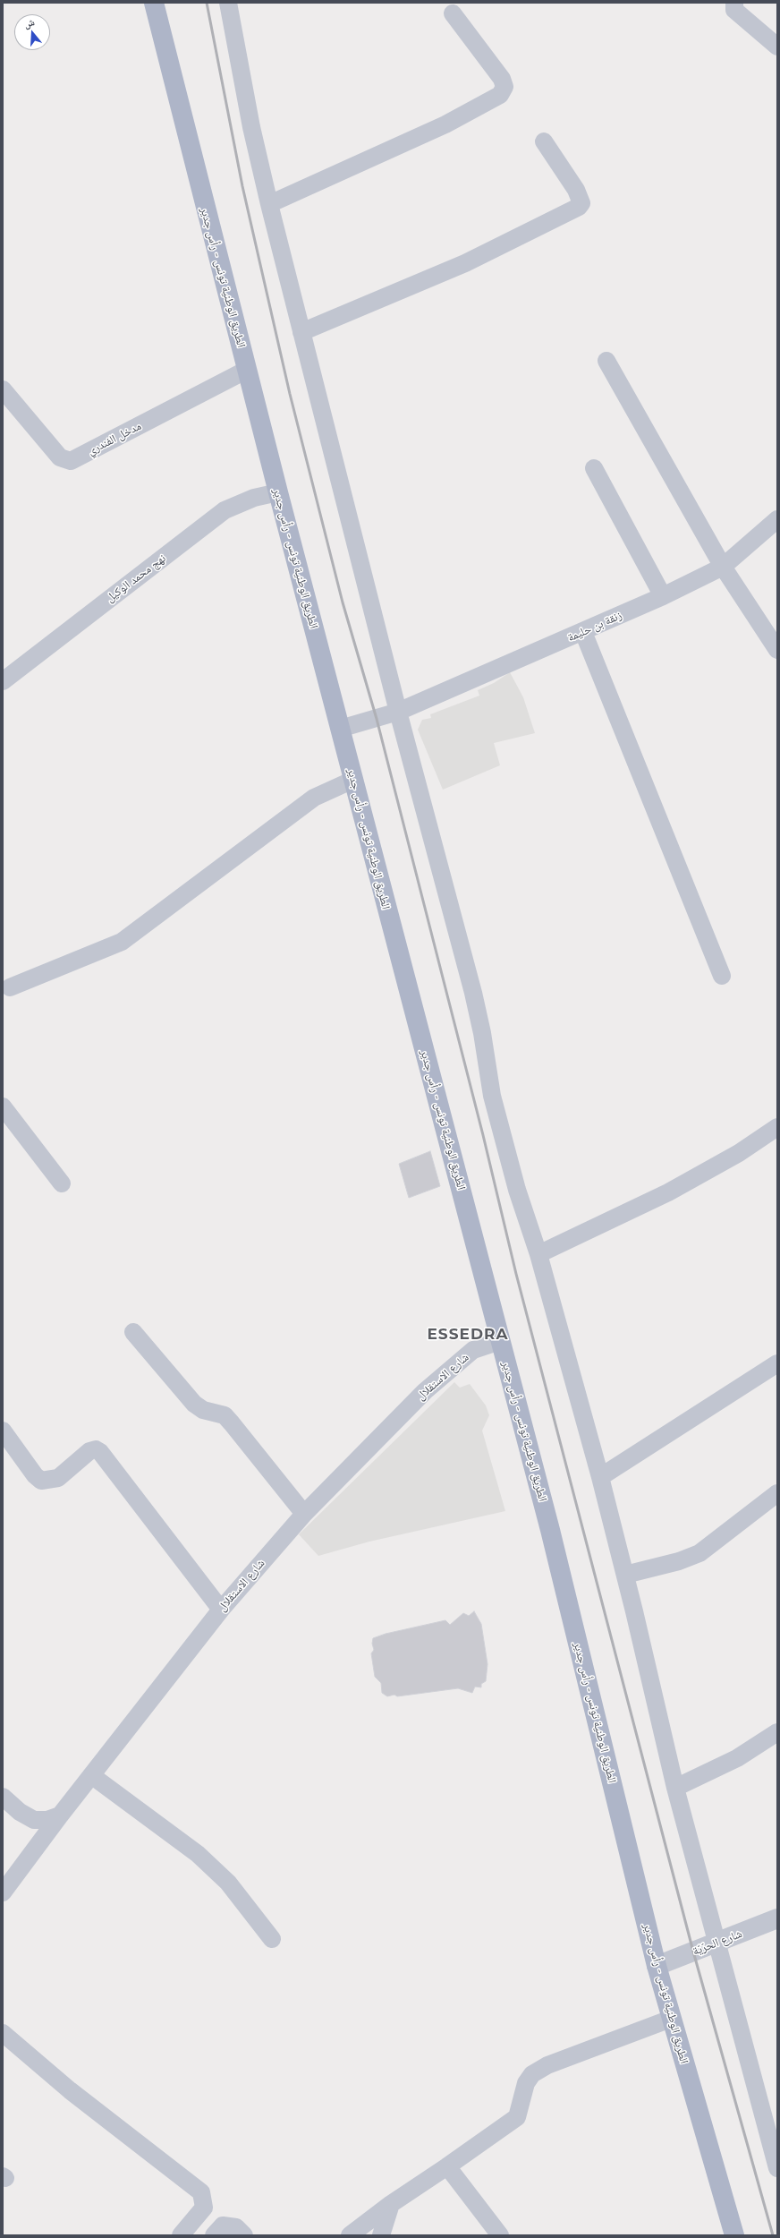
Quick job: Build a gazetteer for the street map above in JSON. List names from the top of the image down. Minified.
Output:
{"streets":{"main road":["الطريق الوطنية تونس - رأس جدير"],"street":["مدخل الفندري","نهج محمد الوكيل","زنقة بن حليمة","شارع الاستقلال","شارع الحرّيّة"]},"crossings":[["الطريق الوطنية تونس - رأس جدير","مدخل الفندري"],["الطريق الوطنية تونس - رأس جدير","نهج محمد الوكيل"],["الطريق الوطنية تونس - رأس جدير","زنقة بن حليمة"],["الطريق الوطنية تونس - رأس جدير","شارع الاستقلال"],["الطريق الوطنية تونس - رأس جدير","شارع الحرّيّة"]],"districts":["ESSEDRA"],"north":"top"}
